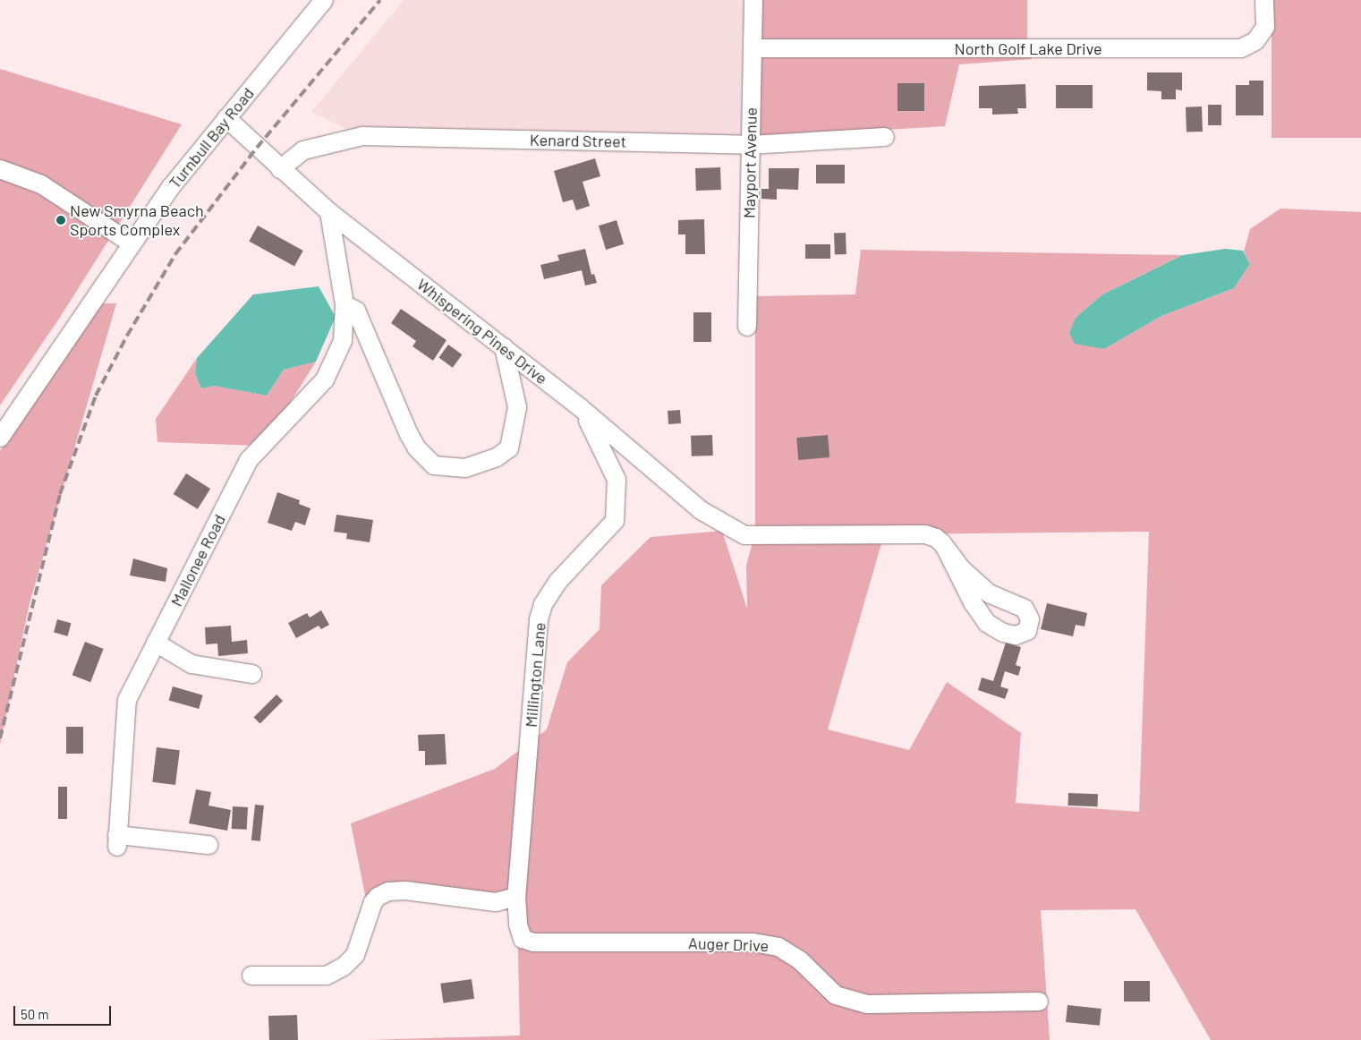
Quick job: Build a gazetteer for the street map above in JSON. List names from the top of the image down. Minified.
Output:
{"streets":{"street":["North Golf Lake Drive","Turnbull Bay Road","Kenard Street","Mayport Avenue","Whispering Pines Drive","Mallonee Road","Millington Lane","Auger Drive"]},"crossings":[["North Golf Lake Drive","Mayport Avenue"],["Turnbull Bay Road","Whispering Pines Drive"],["Kenard Street","Mayport Avenue"],["Kenard Street","Whispering Pines Drive"],["Whispering Pines Drive","Mallonee Road"],["Whispering Pines Drive","Millington Lane"],["Millington Lane","Auger Drive"]],"places":["New Smyrna Beach Sports Complex"],"scale_bar":"50 m"}
